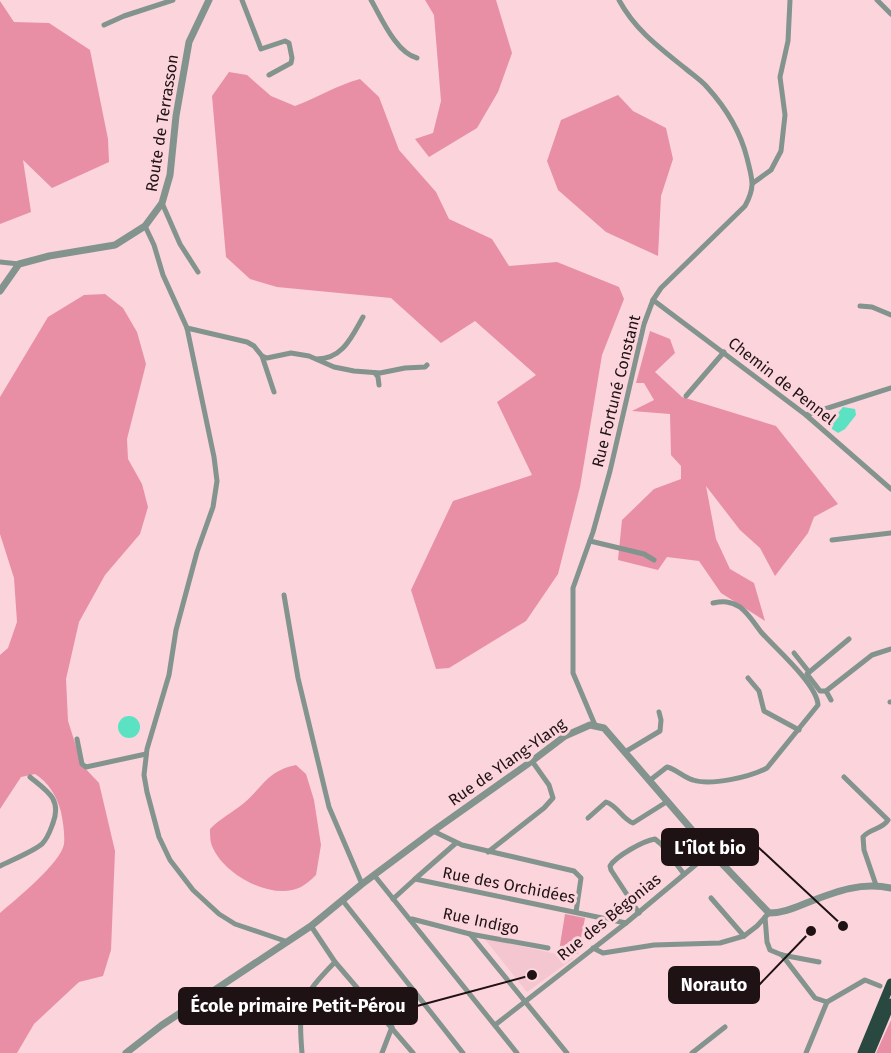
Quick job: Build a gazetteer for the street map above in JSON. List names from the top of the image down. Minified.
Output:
{"streets":{"street":["Route de Terrasson","Chemin de Pennel","Rue Fortuné Constant","Rue de Ylang-Ylang","Rue des Orchidées","Rue des Bégonias","Rue Indigo"]},"crossings":[["Chemin de Pennel","Rue Fortuné Constant"],["Rue Fortuné Constant","Rue de Ylang-Ylang"],["Rue des Orchidées","Rue des Bégonias"]],"places":["L'îlot bio","Norauto","École primaire Petit-Pérou"]}
